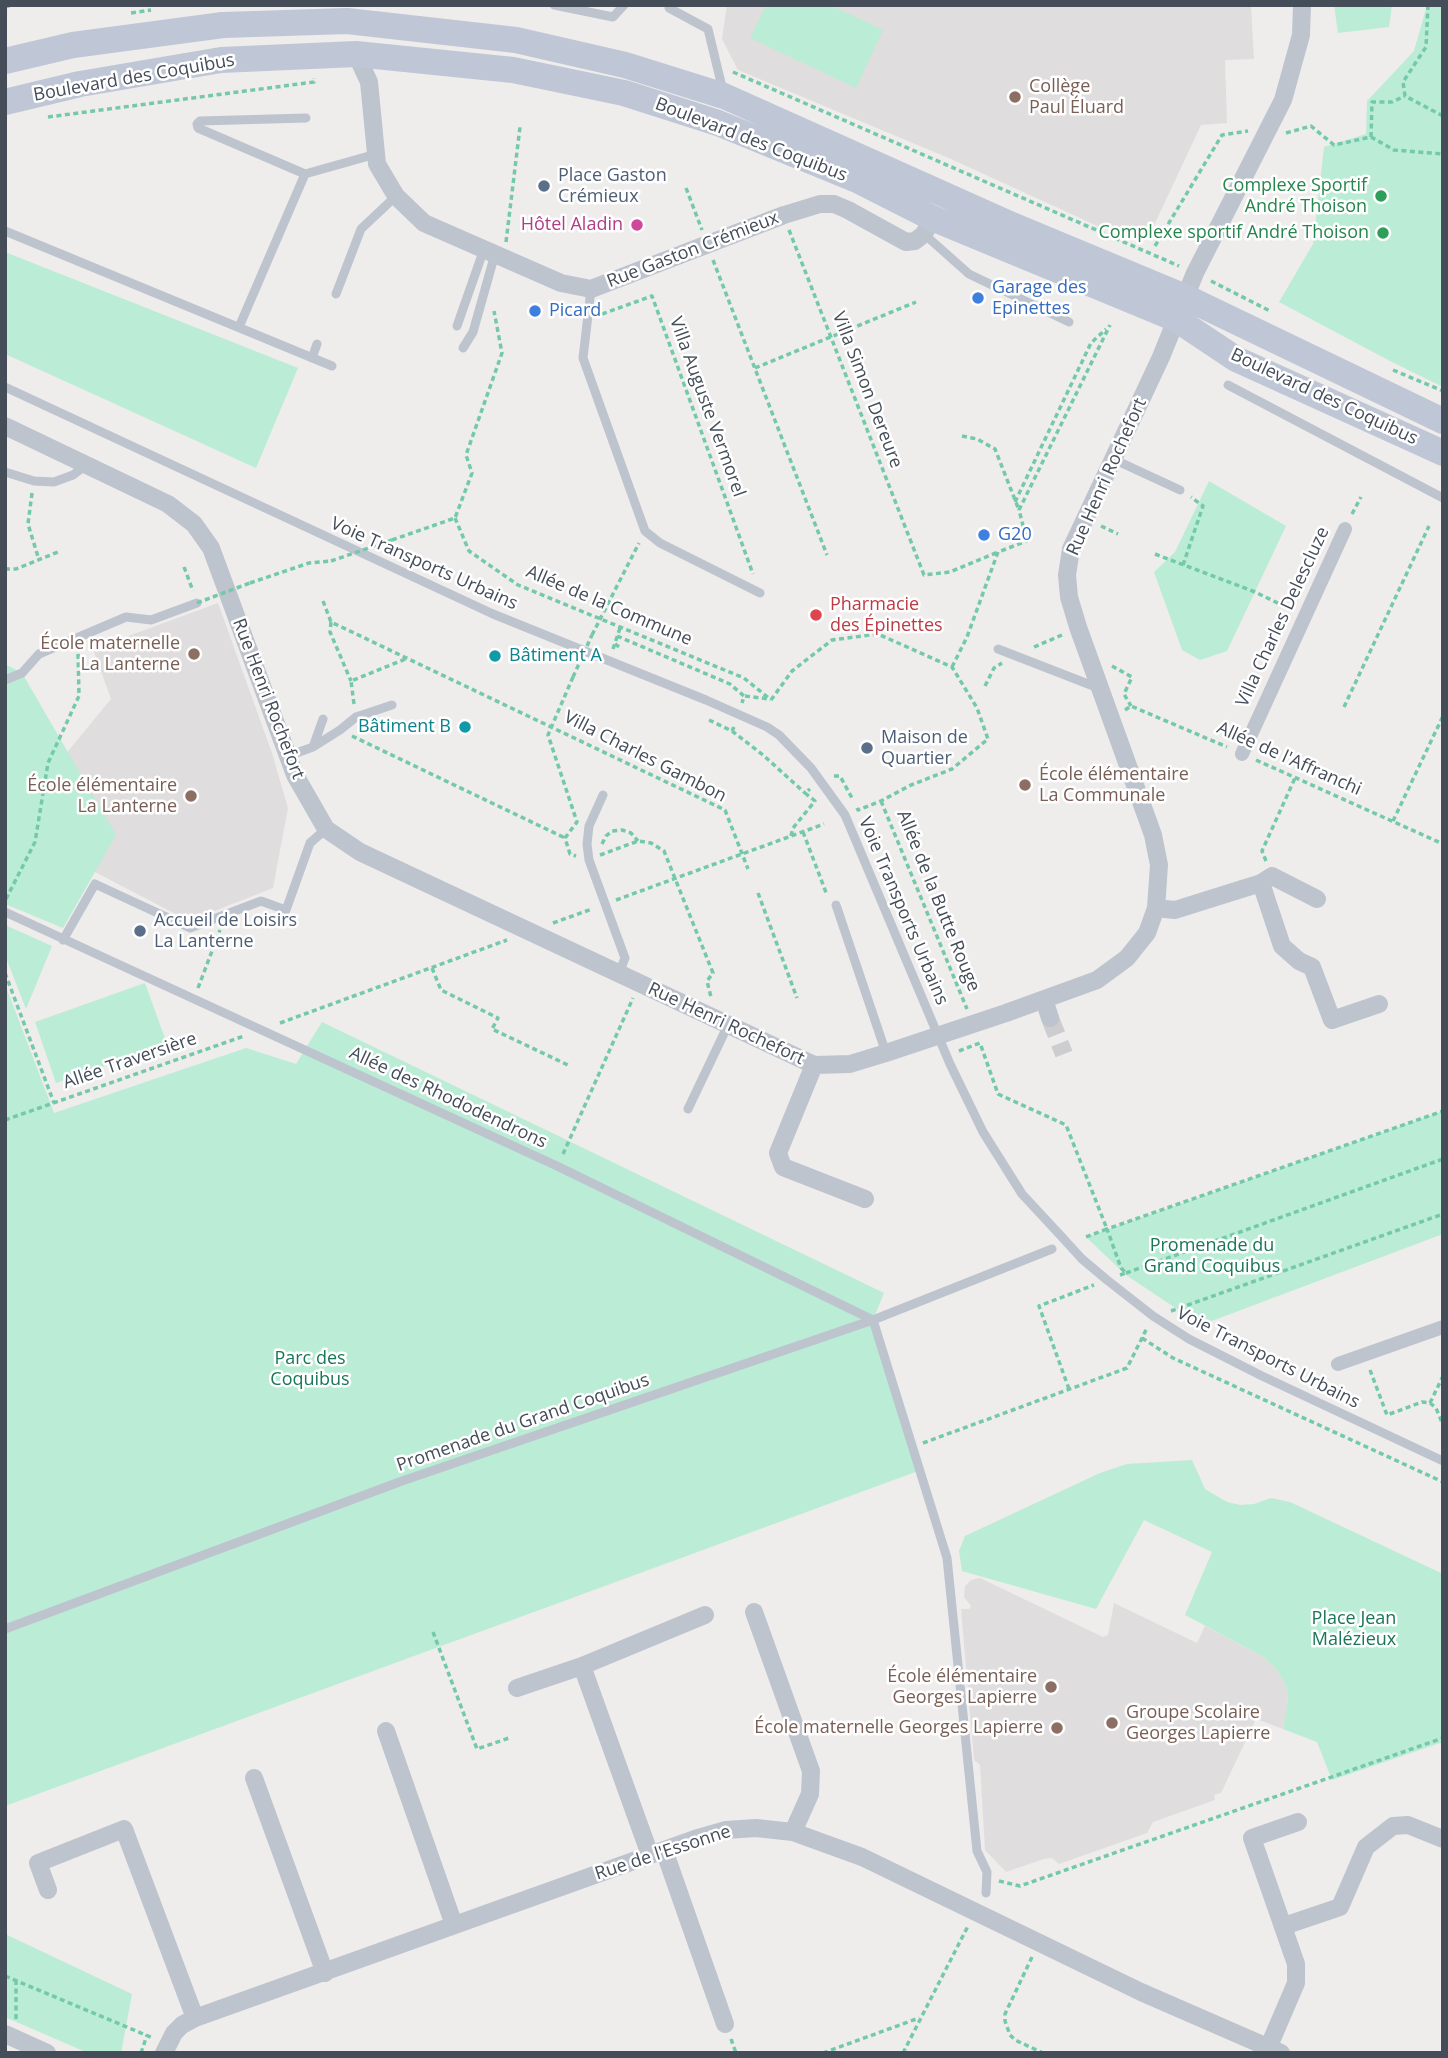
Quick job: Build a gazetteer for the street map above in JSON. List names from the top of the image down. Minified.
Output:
{"streets":{"main road":["Boulevard des Coquibus"],"street":["Rue Gaston Crémieux","Rue Henri Rochefort","Villa Charles Delescluze","Rue de l'Essonne"],"lane":["Voie Transports Urbains","Allée des Rhododendrons","Promenade du Grand Coquibus"],"path":["Villa Simon Dereure","Villa Auguste Vermorel","Allée de la Commune","Villa Charles Gambon","Allée de l'Affranchi","Allée de la Butte Rouge","Allée Traversière"]},"crossings":[["Boulevard des Coquibus","Rue Gaston Crémieux"],["Boulevard des Coquibus","Rue Henri Rochefort"],["Rue Gaston Crémieux","Villa Simon Dereure"],["Rue Henri Rochefort","Voie Transports Urbains"],["Villa Charles Delescluze","Allée de l'Affranchi"],["Allée Traversière","Allée des Rhododendrons"],["Allée des Rhododendrons","Promenade du Grand Coquibus"]],"parks":["Promenade du Grand Coquibus","Parc des Coquibus","Place Jean Malézieux"],"places":["Collège Paul Éluard","Place Gaston Crémieux","Complexe Sportif André Thoison","Hôtel Aladin","Complexe sportif André Thoison","Garage des Epinettes","Picard","G20","Pharmacie des Épinettes","École maternelle La Lanterne","Bâtiment A","Bâtiment B","Maison de Quartier","École élémentaire La Communale","École élémentaire La Lanterne","Accueil de Loisirs La Lanterne","École élémentaire Georges Lapierre","Groupe Scolaire Georges Lapierre","École maternelle Georges Lapierre"]}
